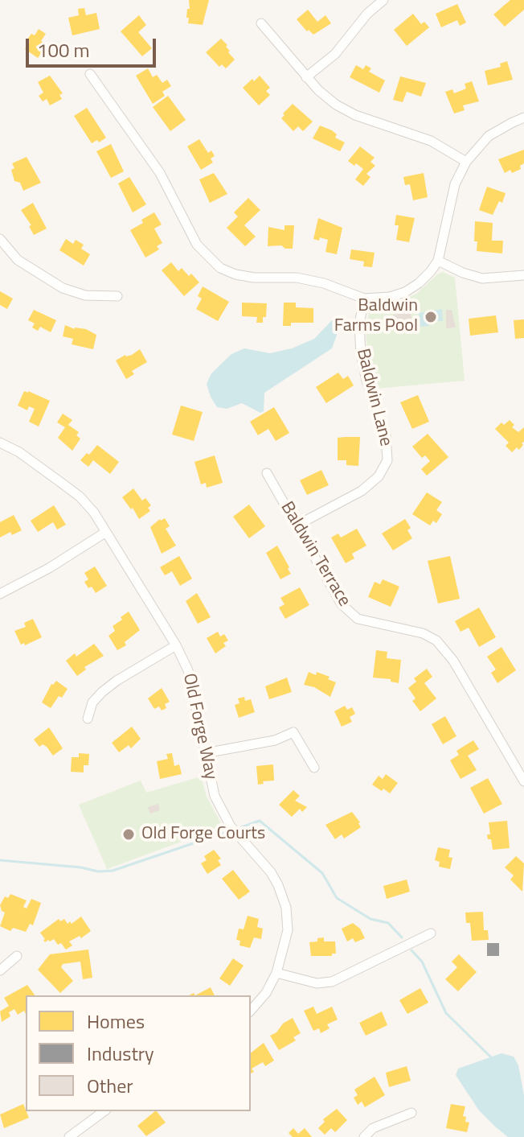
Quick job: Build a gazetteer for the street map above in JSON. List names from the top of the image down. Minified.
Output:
{"streets":{"street":["Baldwin Lane","Baldwin Terrace","Old Forge Way"]},"crossings":[["Baldwin Lane","Baldwin Terrace"]],"places":["Baldwin Farms Pool","Old Forge Courts"],"legend":["Homes","Industry","Other"],"scale_bar":"100 m"}
